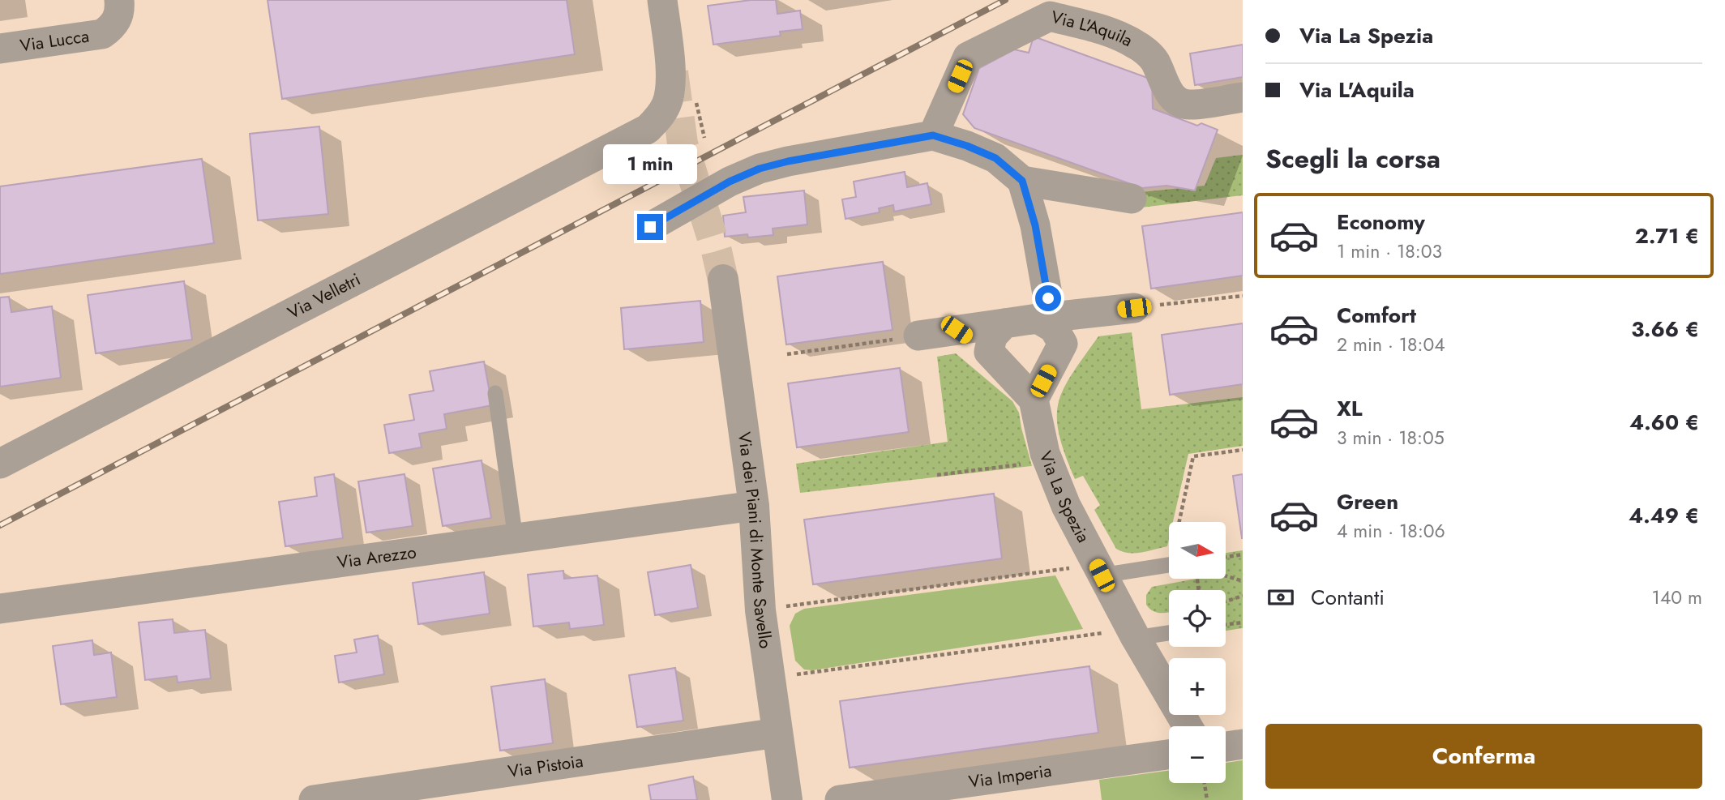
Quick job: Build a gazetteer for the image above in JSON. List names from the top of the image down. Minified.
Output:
{"streets":{"street":["Via L'Aquila","Via Lucca","Via Velletri","Via La Spezia","Via dei Piani di Monte Savello","Via Arezzo","Via Pistoia","Via Imperia"]},"crossings":[["Via dei Piani di Monte Savello","Via Arezzo"],["Via dei Piani di Monte Savello","Via Pistoia"]],"north":"right","page":{"banner":["Via La Spezia","Via L'Aquila"],"heading":"Scegli la corsa","bubble":"1 min","list":[{"name":"Economy","note":"1 min · 18:03","value":"2.71 €"},{"name":"Comfort","note":"2 min · 18:04","value":"3.66 €"},{"name":"XL","note":"3 min · 18:05","value":"4.60 €"},{"name":"Green","note":"4 min · 18:06","value":"4.49 €"}],"map_buttons":["+","−"],"pay":["Contanti","140 m"],"buttons":"Conferma"}}
